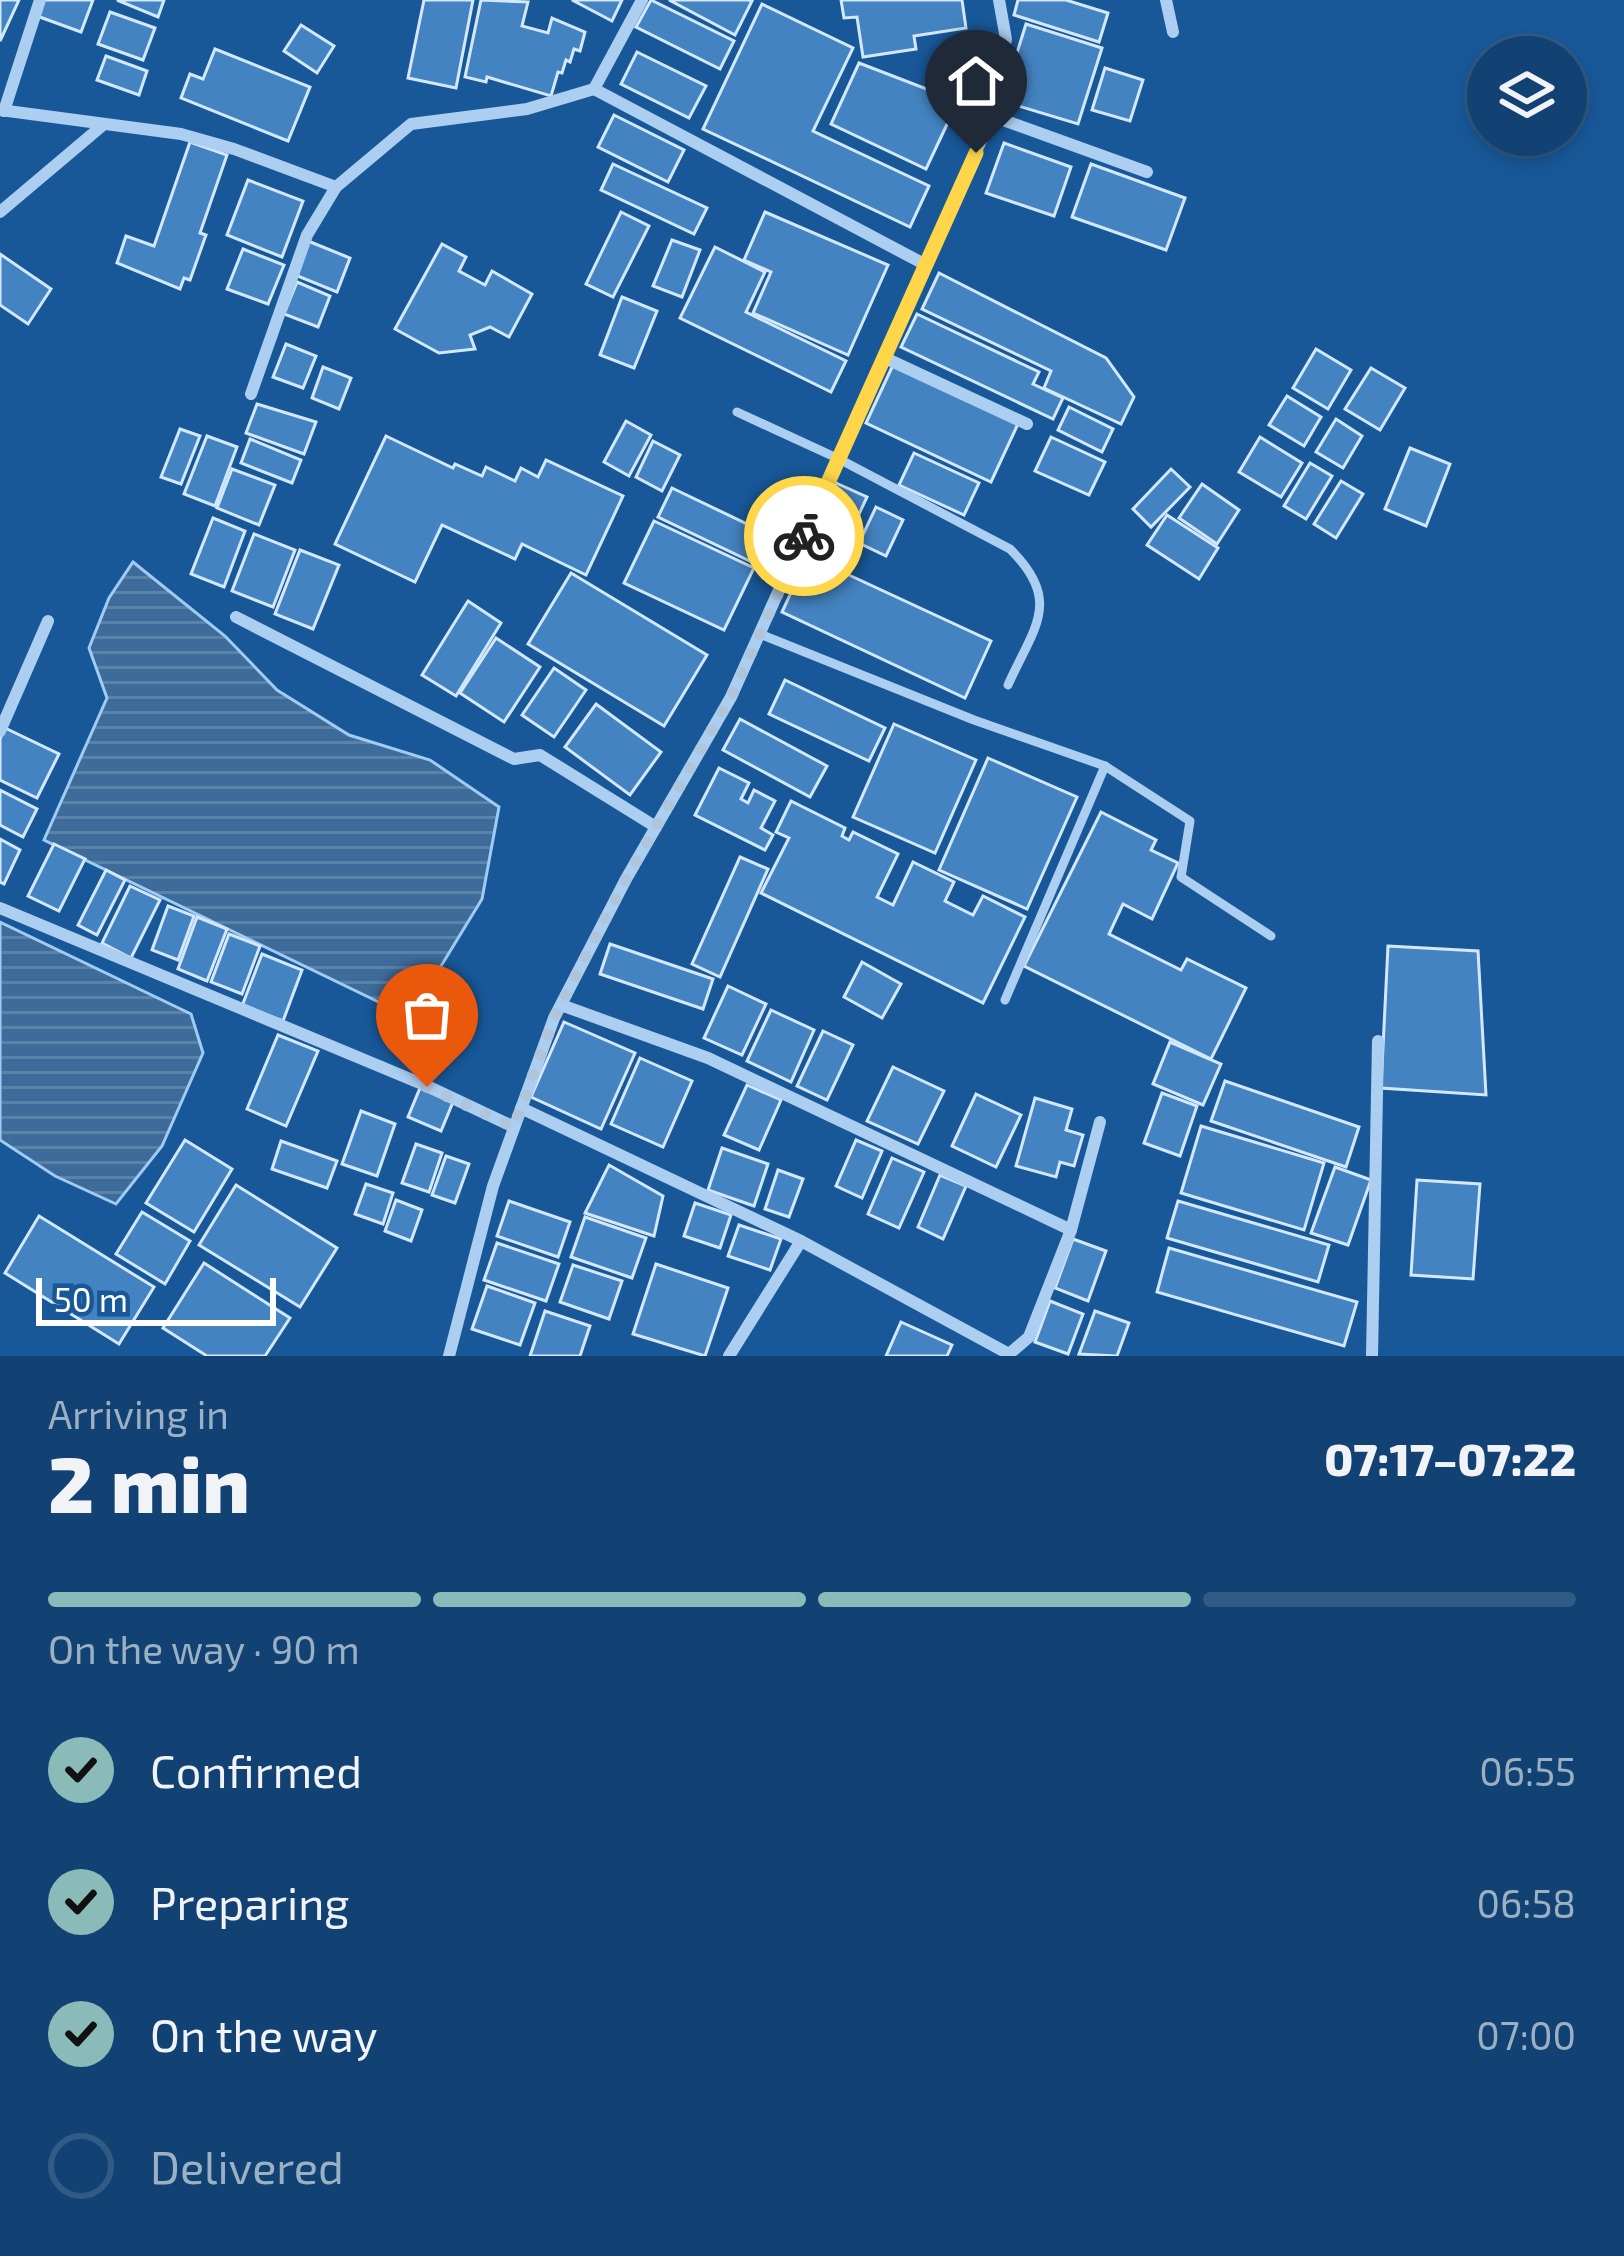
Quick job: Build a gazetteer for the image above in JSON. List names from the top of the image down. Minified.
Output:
{"scale_bar":"50 m","page":{"scale":"50 m","heading":["2 min","Arriving in","07:17–07:22"],"bar":"On the way · 90 m","list":[["Confirmed","06:55"],["Preparing","06:58"],["On the way","07:00"],"Delivered"]}}
